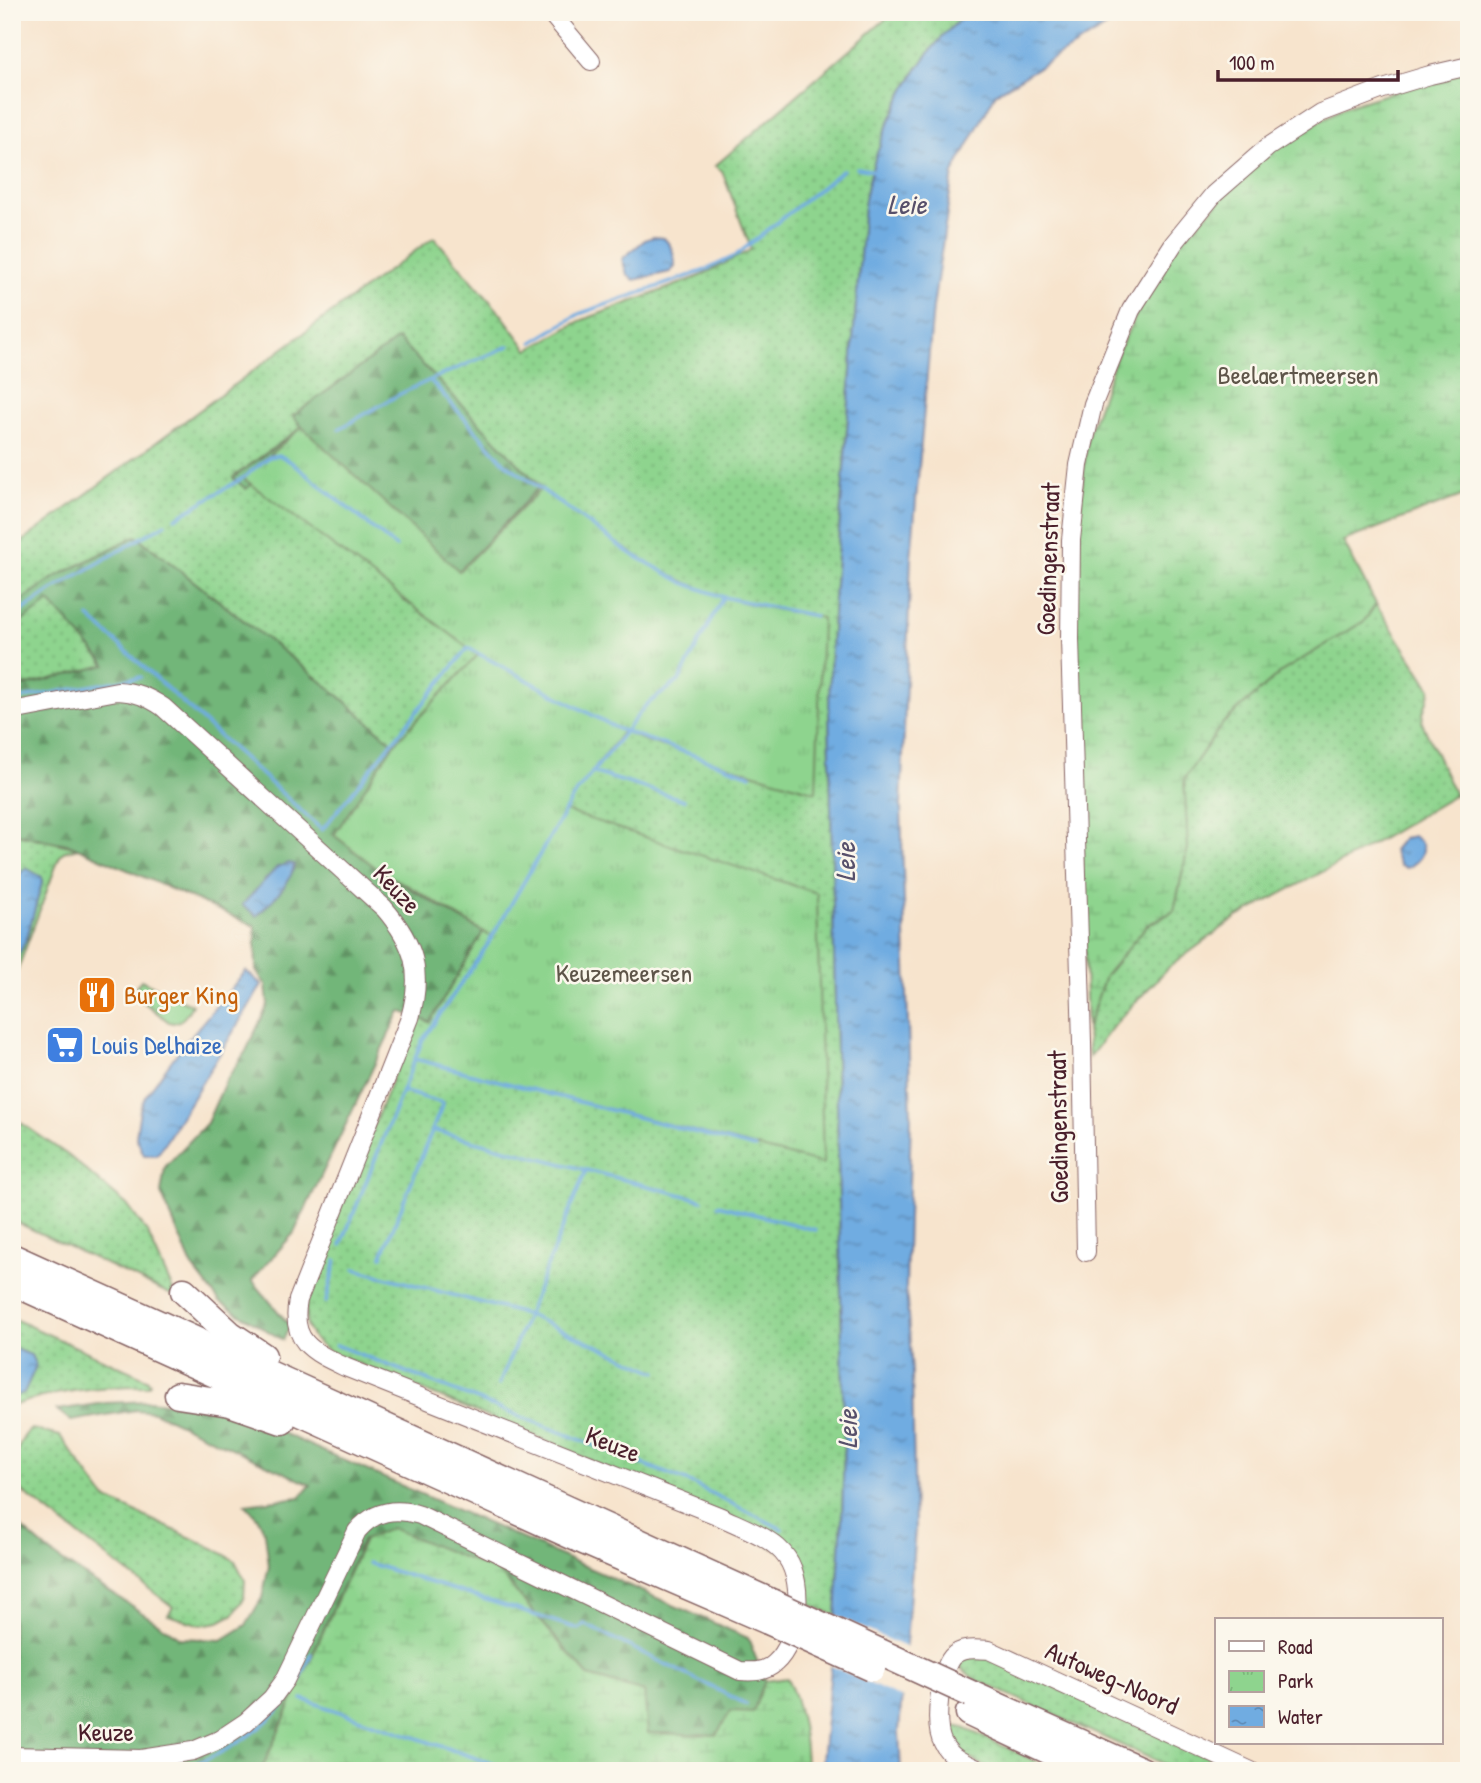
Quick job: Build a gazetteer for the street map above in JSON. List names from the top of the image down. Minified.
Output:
{"streets":{"street":["Goedingenstraat","Keuze","Autoweg-Noord"]},"water":["Leie"],"parks":["Beelaertmeersen","Keuzemeersen"],"places":{"restaurant":["Burger King"],"supermarket":["Louis Delhaize"]},"legend":["Road","Park","Water"],"scale_bar":"100 m"}
